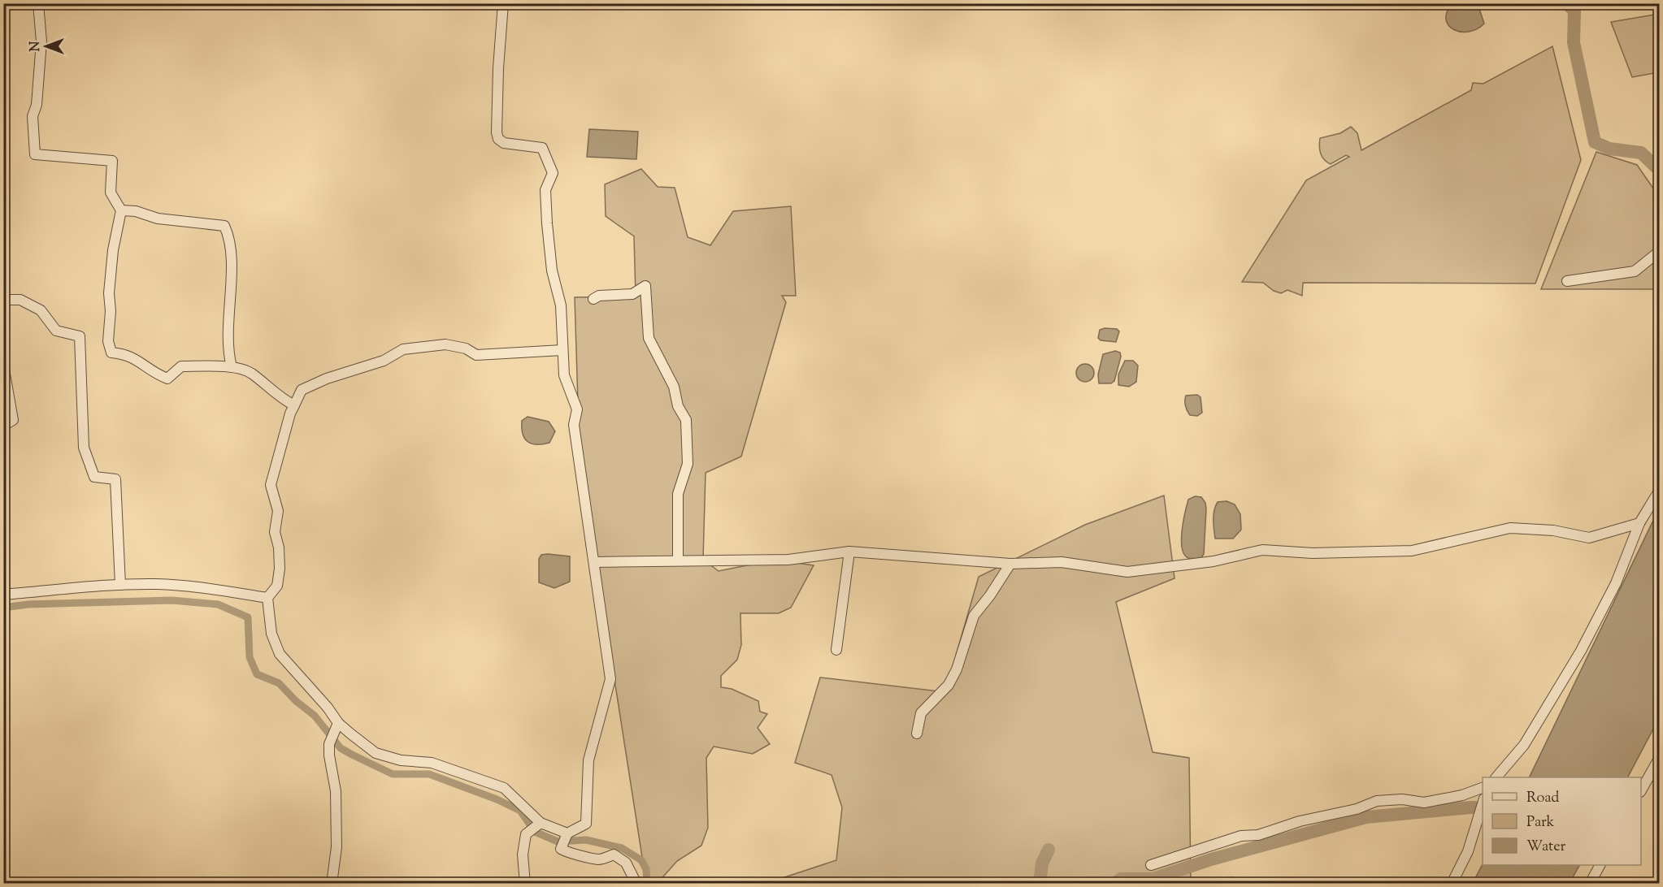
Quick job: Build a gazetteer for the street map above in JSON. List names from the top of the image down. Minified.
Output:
{"legend":["Road","Park","Water"],"north":"left"}
